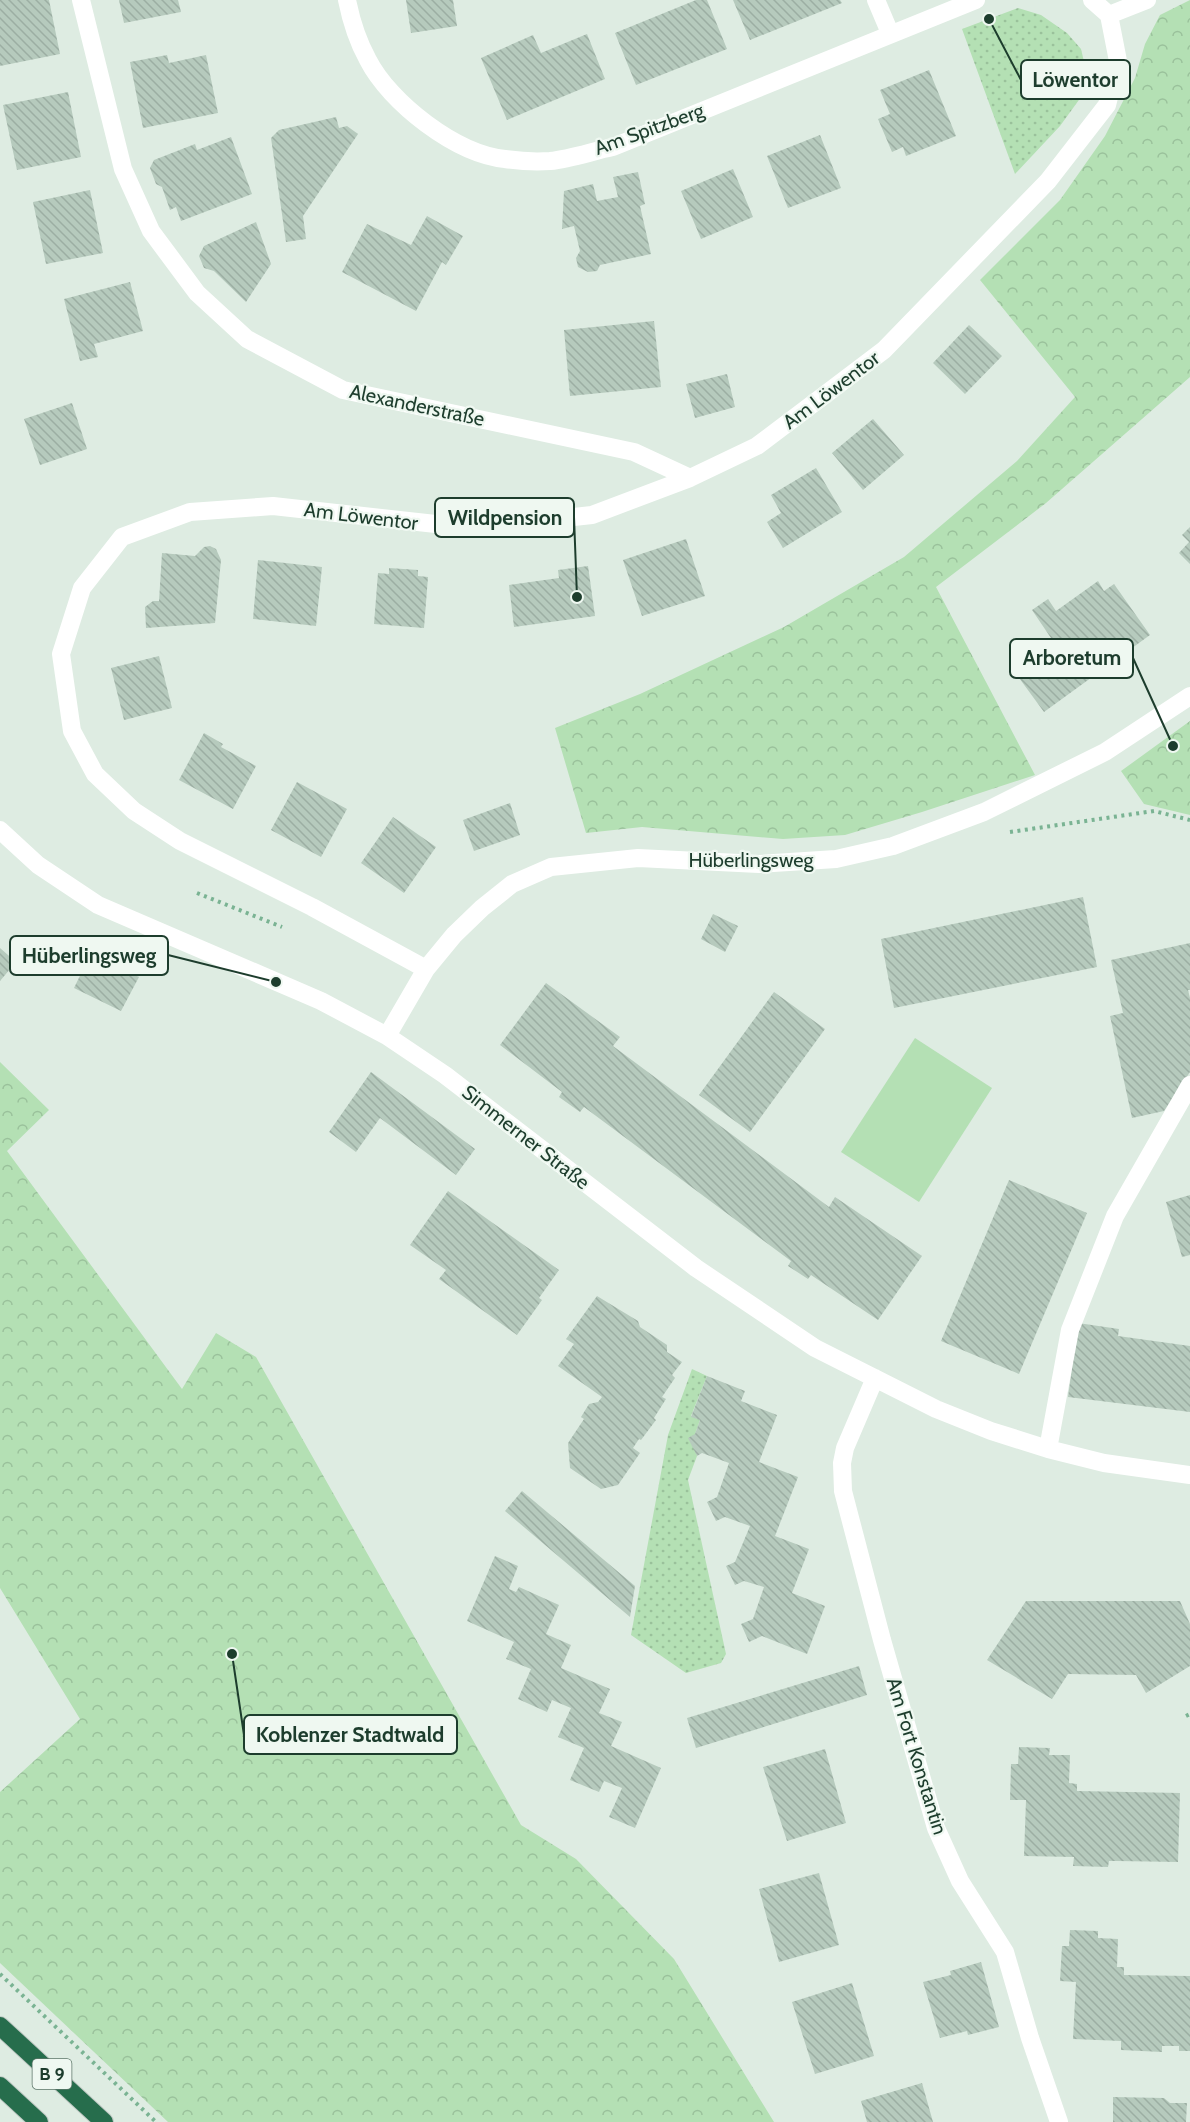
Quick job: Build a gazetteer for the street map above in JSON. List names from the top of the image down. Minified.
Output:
{"streets":{"highway":["B 9"],"street":["Am Spitzberg","Am Löwentor","Alexanderstraße","Hüberlingsweg","Simmerner Straße","Am Fort Konstantin"]},"crossings":[["Am Löwentor","Alexanderstraße"],["Am Löwentor","Hüberlingsweg"],["Hüberlingsweg","Simmerner Straße"],["Simmerner Straße","Am Fort Konstantin"]],"places":["Löwentor","Wildpension","Arboretum","Hüberlingsweg","Koblenzer Stadtwald"]}
